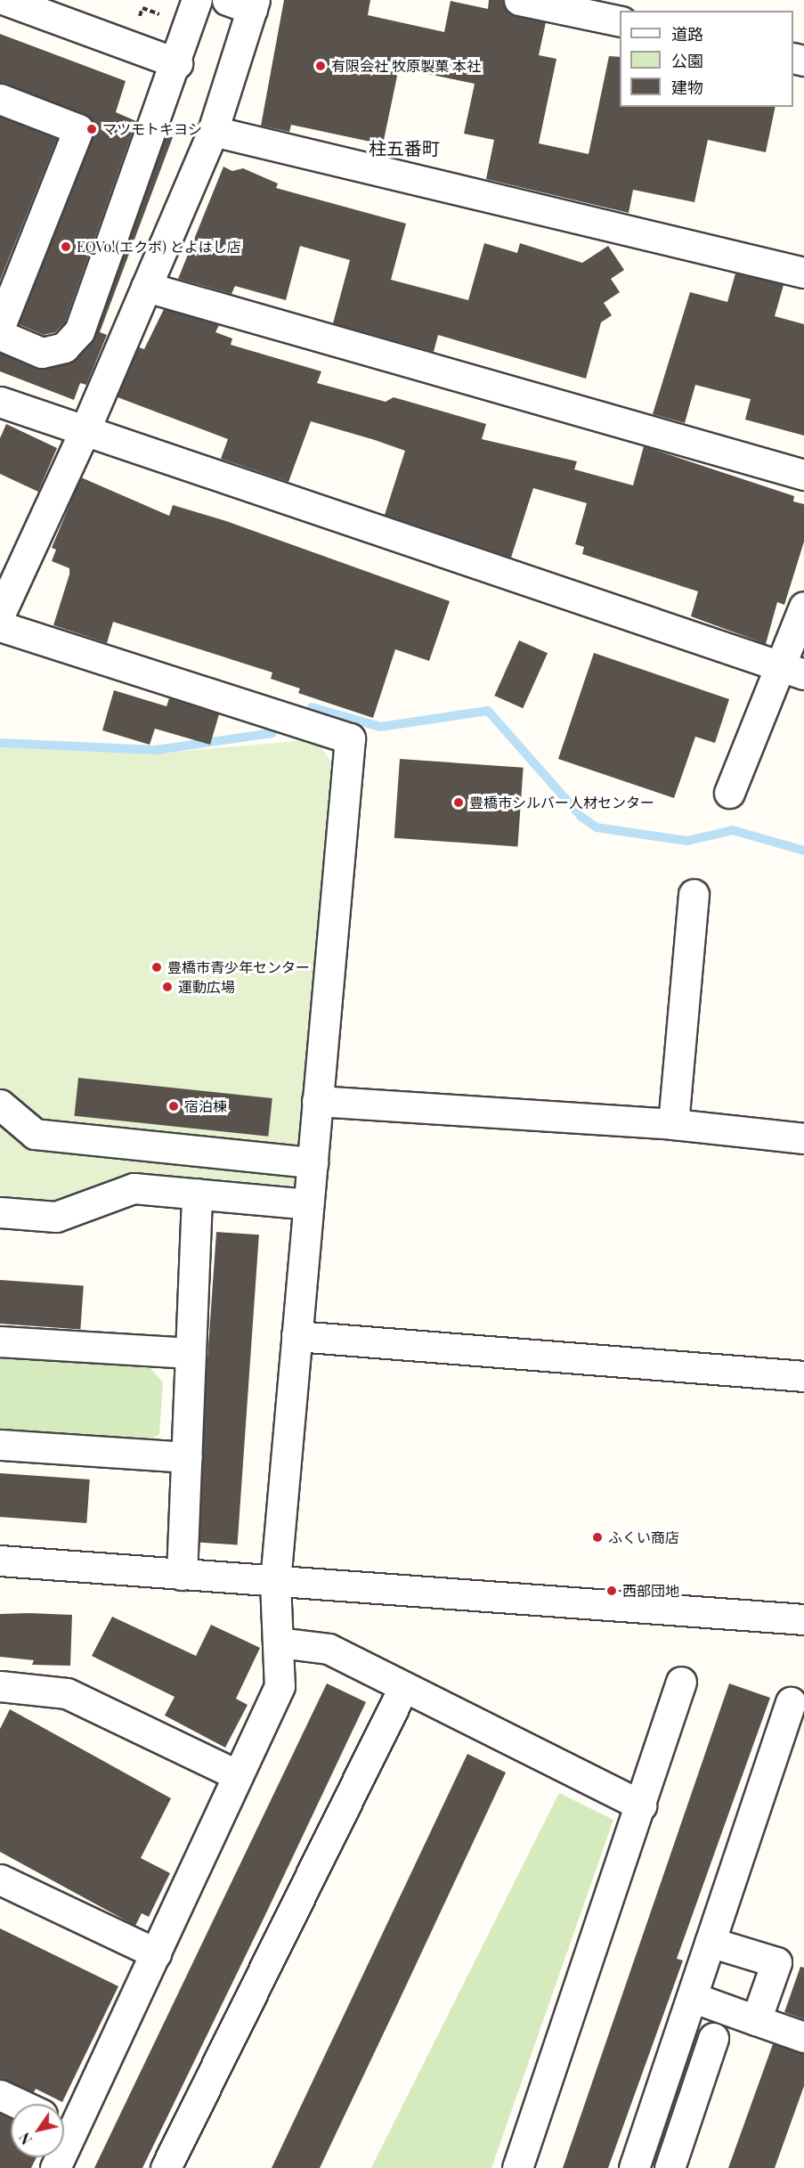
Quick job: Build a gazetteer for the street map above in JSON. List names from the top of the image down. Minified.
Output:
{"districts":["柱五番町"],"places":["有限会社 牧原製菓 本社","マツモトキヨシ","EQVo!(エクボ) とよはし店","豊橋市シルバー人材センター","豊橋市青少年センター","運動広場","宿泊棟","ふくい商店","西部団地"],"legend":["道路","公園","建物"],"north":"bottom left"}
